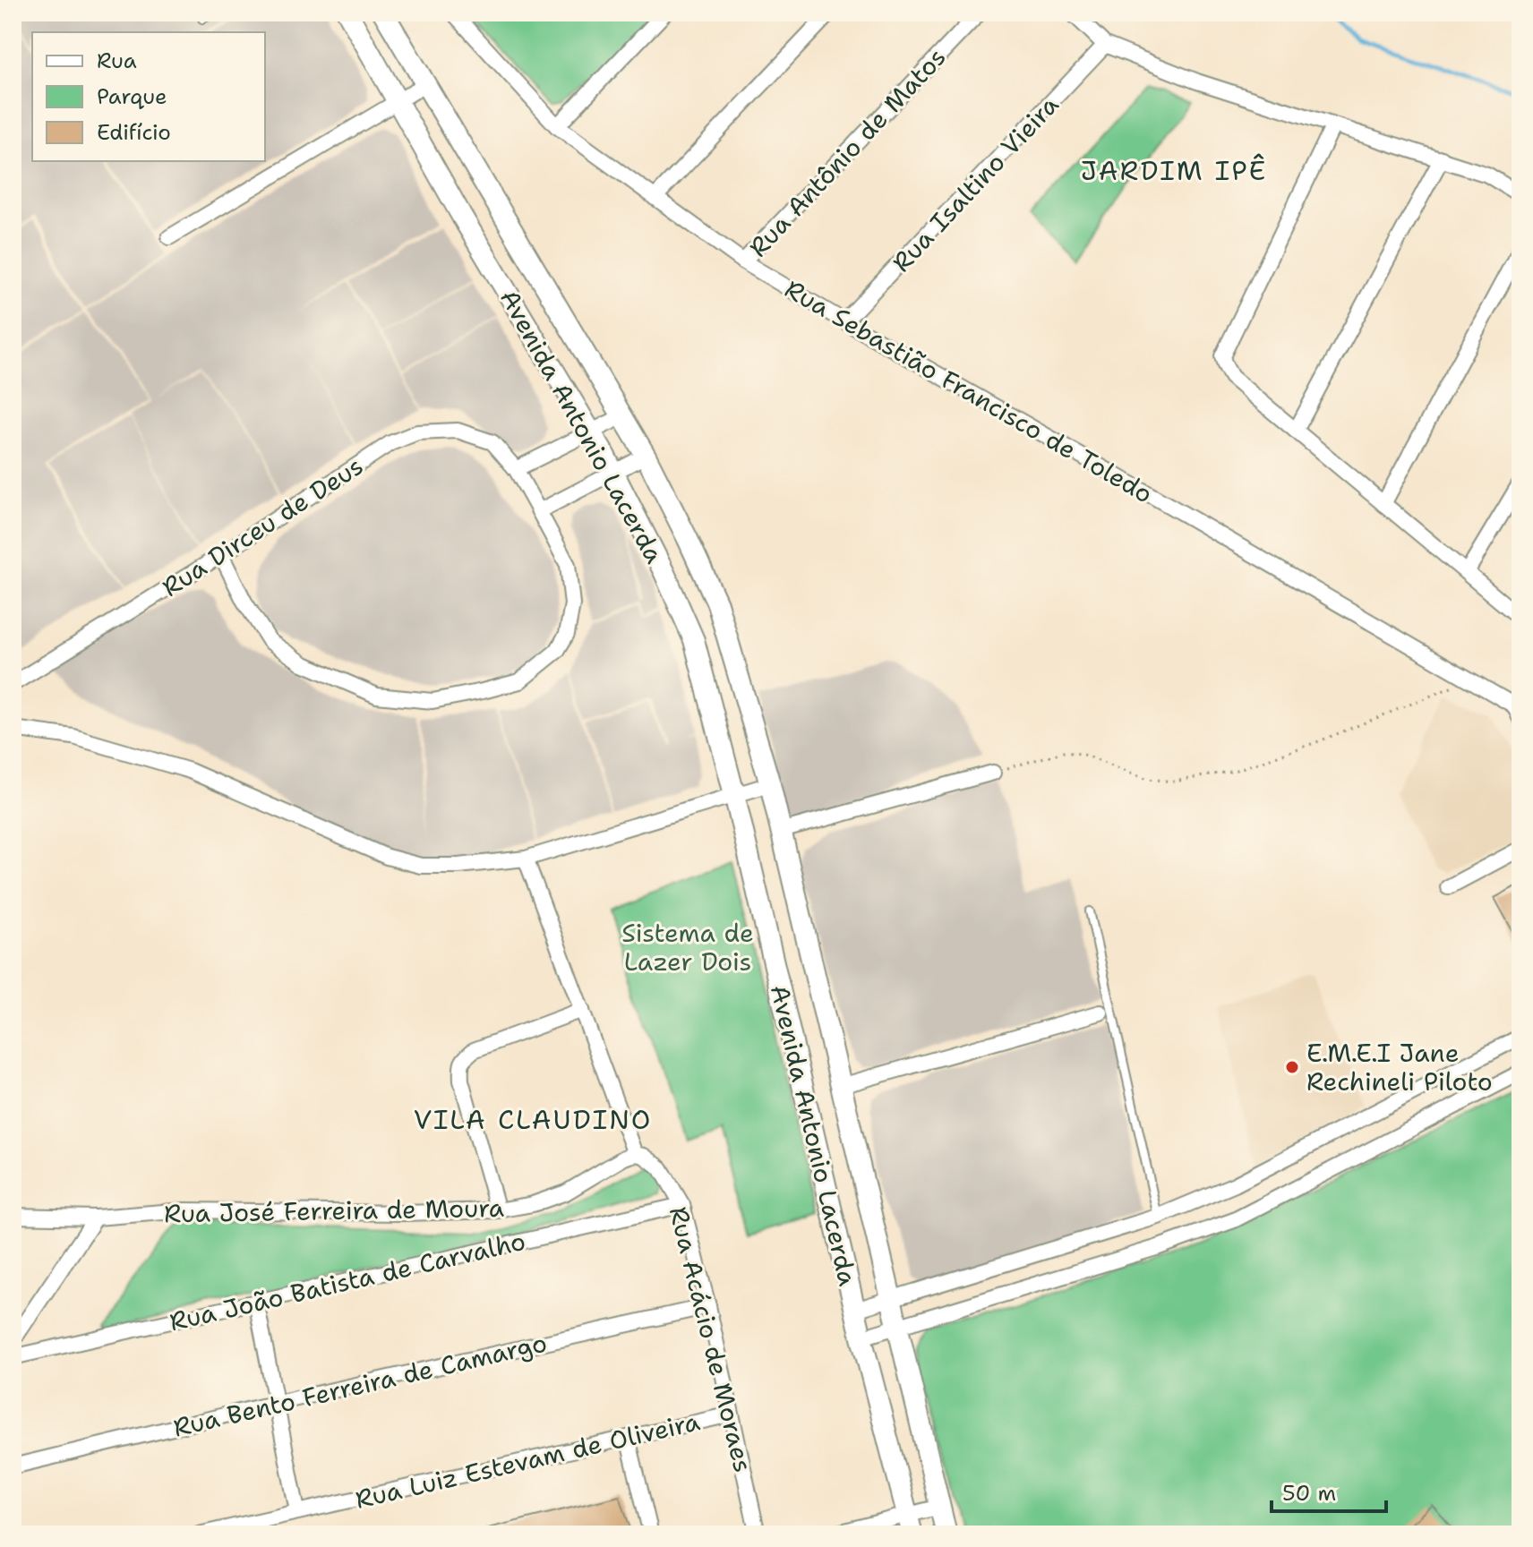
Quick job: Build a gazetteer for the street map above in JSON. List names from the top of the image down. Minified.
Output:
{"streets":{"main road":["Avenida Antonio Lacerda"],"street":["Rua Antônio de Matos","Rua Isaltino Vieira","Rua Sebastião Francisco de Toledo","Rua Dirceu de Deus","Rua José Ferreira de Moura","Rua João Batista de Carvalho","Rua Acácio de Moraes","Rua Bento Ferreira de Camargo","Rua Luiz Estevam de Oliveira"]},"crossings":[["Rua Antônio de Matos","Rua Sebastião Francisco de Toledo"],["Rua Isaltino Vieira","Rua Sebastião Francisco de Toledo"],["Rua José Ferreira de Moura","Rua Acácio de Moraes"],["Rua João Batista de Carvalho","Rua Acácio de Moraes"],["Rua Acácio de Moraes","Rua Bento Ferreira de Camargo"],["Rua Acácio de Moraes","Rua Luiz Estevam de Oliveira"]],"districts":["JARDIM IPÊ","VILA CLAUDINO"],"parks":["Sistema de Lazer Dois"],"places":["E.M.E.I Jane Rechineli Piloto"],"legend":["Rua","Parque","Edifício"],"scale_bar":"50 m"}
